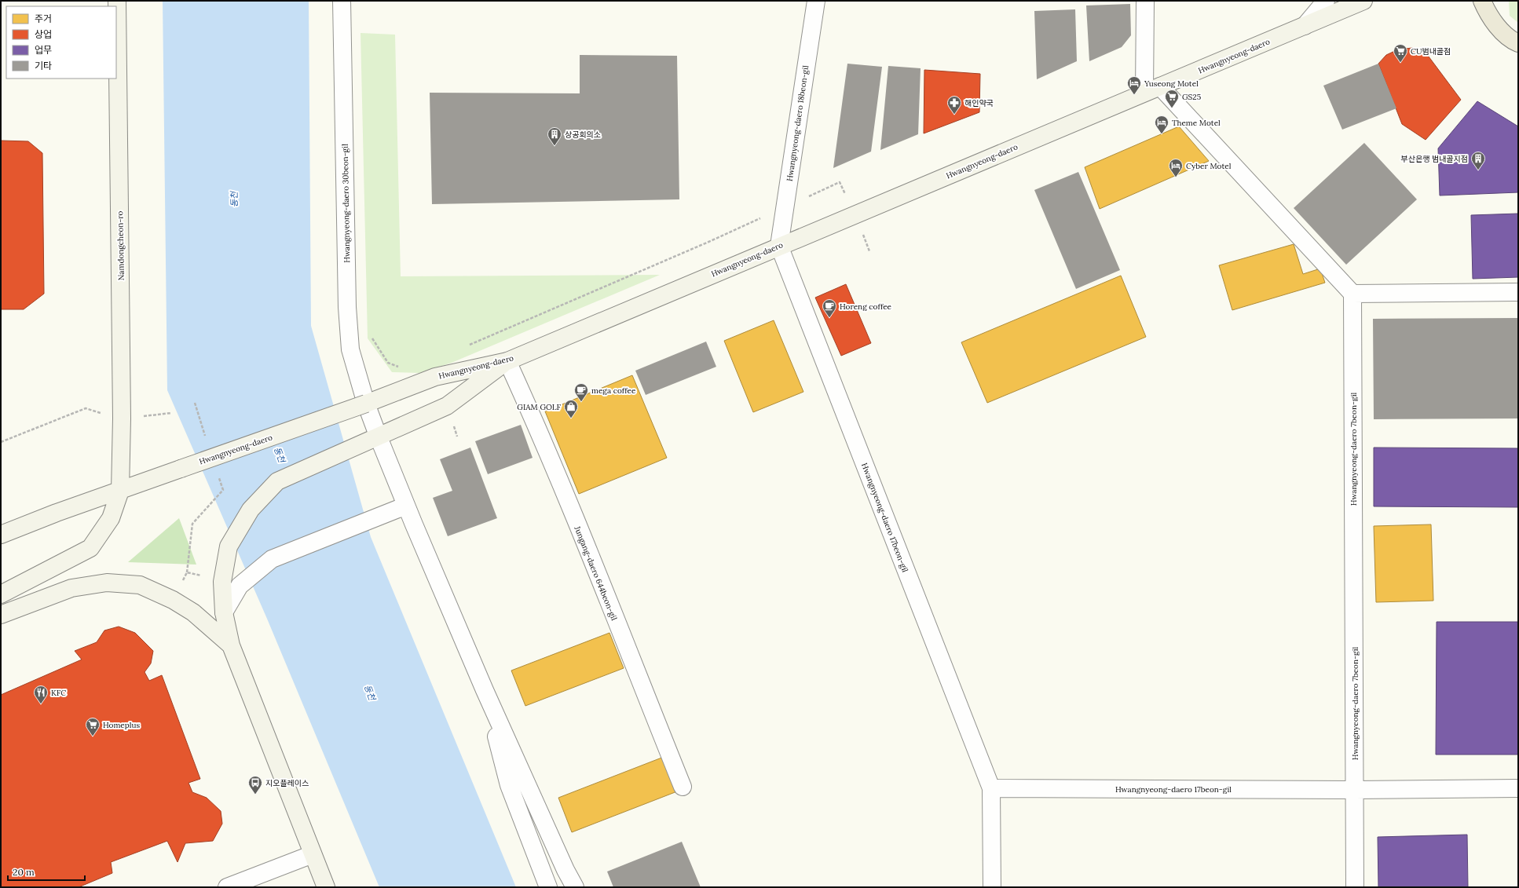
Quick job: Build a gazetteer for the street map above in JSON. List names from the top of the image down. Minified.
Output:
{"streets":{"main road":["Hwangnyeong-daero","Namdongcheon-ro"],"street":["Hwangnyeong-daero 18beon-gil","Hwangnyeong-daero 30beon-gil","Hwangnyeong-daero 7beon-gil","Hwangnyeong-daero 17beon-gil","Jungang-daero 644beon-gil"]},"crossings":[["Hwangnyeong-daero","Hwangnyeong-daero 18beon-gil"],["Hwangnyeong-daero","Hwangnyeong-daero 30beon-gil"],["Hwangnyeong-daero","Namdongcheon-ro"],["Hwangnyeong-daero","Hwangnyeong-daero 17beon-gil"],["Hwangnyeong-daero","Jungang-daero 644beon-gil"],["Hwangnyeong-daero 18beon-gil","Hwangnyeong-daero 17beon-gil"],["Hwangnyeong-daero 7beon-gil","Hwangnyeong-daero 17beon-gil"]],"water":["동천"],"places":{"supermarket":["CU범내골점","GS25","Homeplus"],"hotel":["Yuseong Motel","Theme Motel","Cyber Motel"],"pharmacy":["해인약국"],"building":["상공회의소","부산은행 범내골지점"],"cafe":["Horeng coffee","mega coffee"],"shop":["GIAM GOLF"],"restaurant":["KFC"],"bus stop":["지오플레이스"]},"legend":["주거","상업","업무","기타"],"scale_bar":"20 m"}
